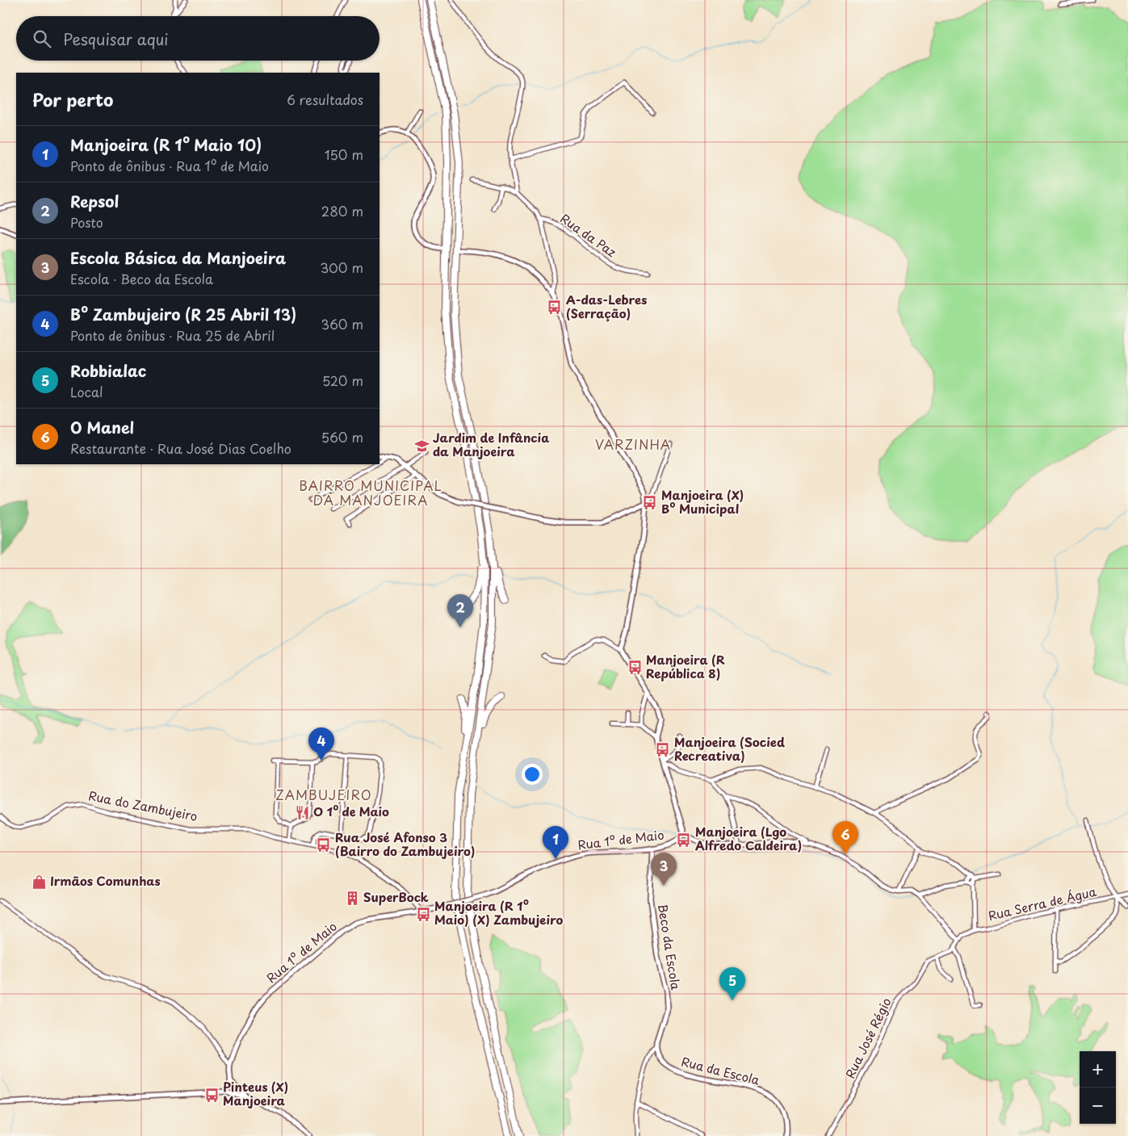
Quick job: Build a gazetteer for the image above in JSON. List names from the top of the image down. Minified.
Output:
{"streets":{"street":["Rua da Paz","Rua do Zambujeiro","Rua 1º de Maio","Rua Serra de Água","Beco da Escola","Rua José Régio","Rua da Escola"]},"crossings":[["Rua do Zambujeiro","Rua 1º de Maio"],["Rua 1º de Maio","Beco da Escola"],["Beco da Escola","Rua da Escola"]],"districts":["VARZINHA","BAIRRO MUNICIPAL DA MANJOEIRA","ZAMBUJEIRO"],"places":{"bus stop":["A-das-Lebres (Serração)","Manjoeira (X) Bº Municipal","Manjoeira (R República 8)","Manjoeira (Socied Recreativa)","Manjoeira (Lgo Alfredo Caldeira)","Rua José Afonso 3 (Bairro do Zambujeiro)","Manjoeira (R 1º Maio) (X) Zambujeiro","Pinteus (X) Manjoeira"],"school or university":["Jardim de Infância da Manjoeira"],"restaurant":["O 1º de Maio"],"shop":["Irmãos Comunhas"],"building":["SuperBock"]},"page":{"search":"Pesquisar aqui","heading":["Por perto","6 resultados"],"list":[{"mark":"1","name":"Manjoeira (R 1º Maio 10)","note":"Ponto de ônibus · Rua 1º de Maio","value":"150 m"},{"mark":"2","name":"Repsol","note":"Posto","value":"280 m"},{"mark":"3","name":"Escola Básica da Manjoeira","note":"Escola · Beco da Escola","value":"300 m"},{"mark":"4","name":"Bº Zambujeiro (R 25 Abril 13)","note":"Ponto de ônibus · Rua 25 de Abril","value":"360 m"},{"mark":"5","name":"Robbialac","note":"Local","value":"520 m"},{"mark":"6","name":"O Manel","note":"Restaurante · Rua José Dias Coelho","value":"560 m"}],"pins":["2","4","6","1","3","5"],"map_buttons":["+","−"]}}
